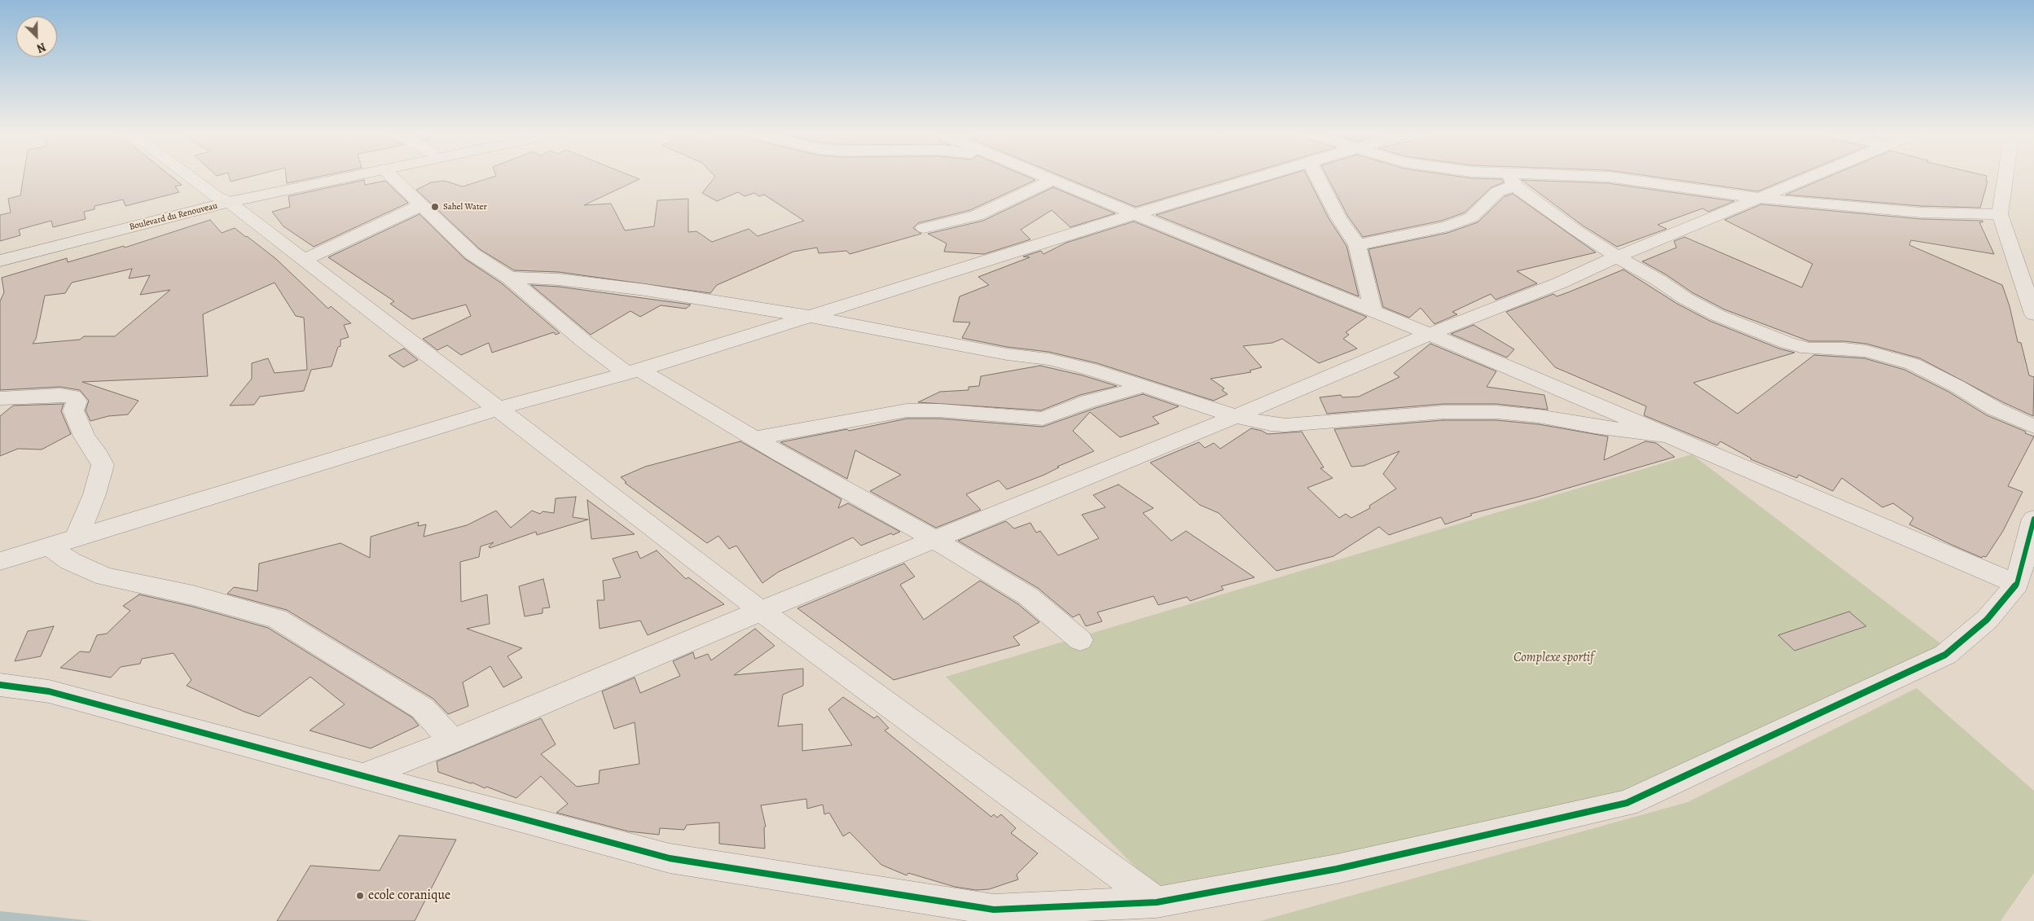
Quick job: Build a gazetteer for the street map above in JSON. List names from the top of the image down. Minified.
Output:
{"streets":{"main road":["Boulevard du Renouveau"]},"parks":["Complexe sportif"],"places":["Sahel Water","ecole coranique"],"north":"bottom right"}
